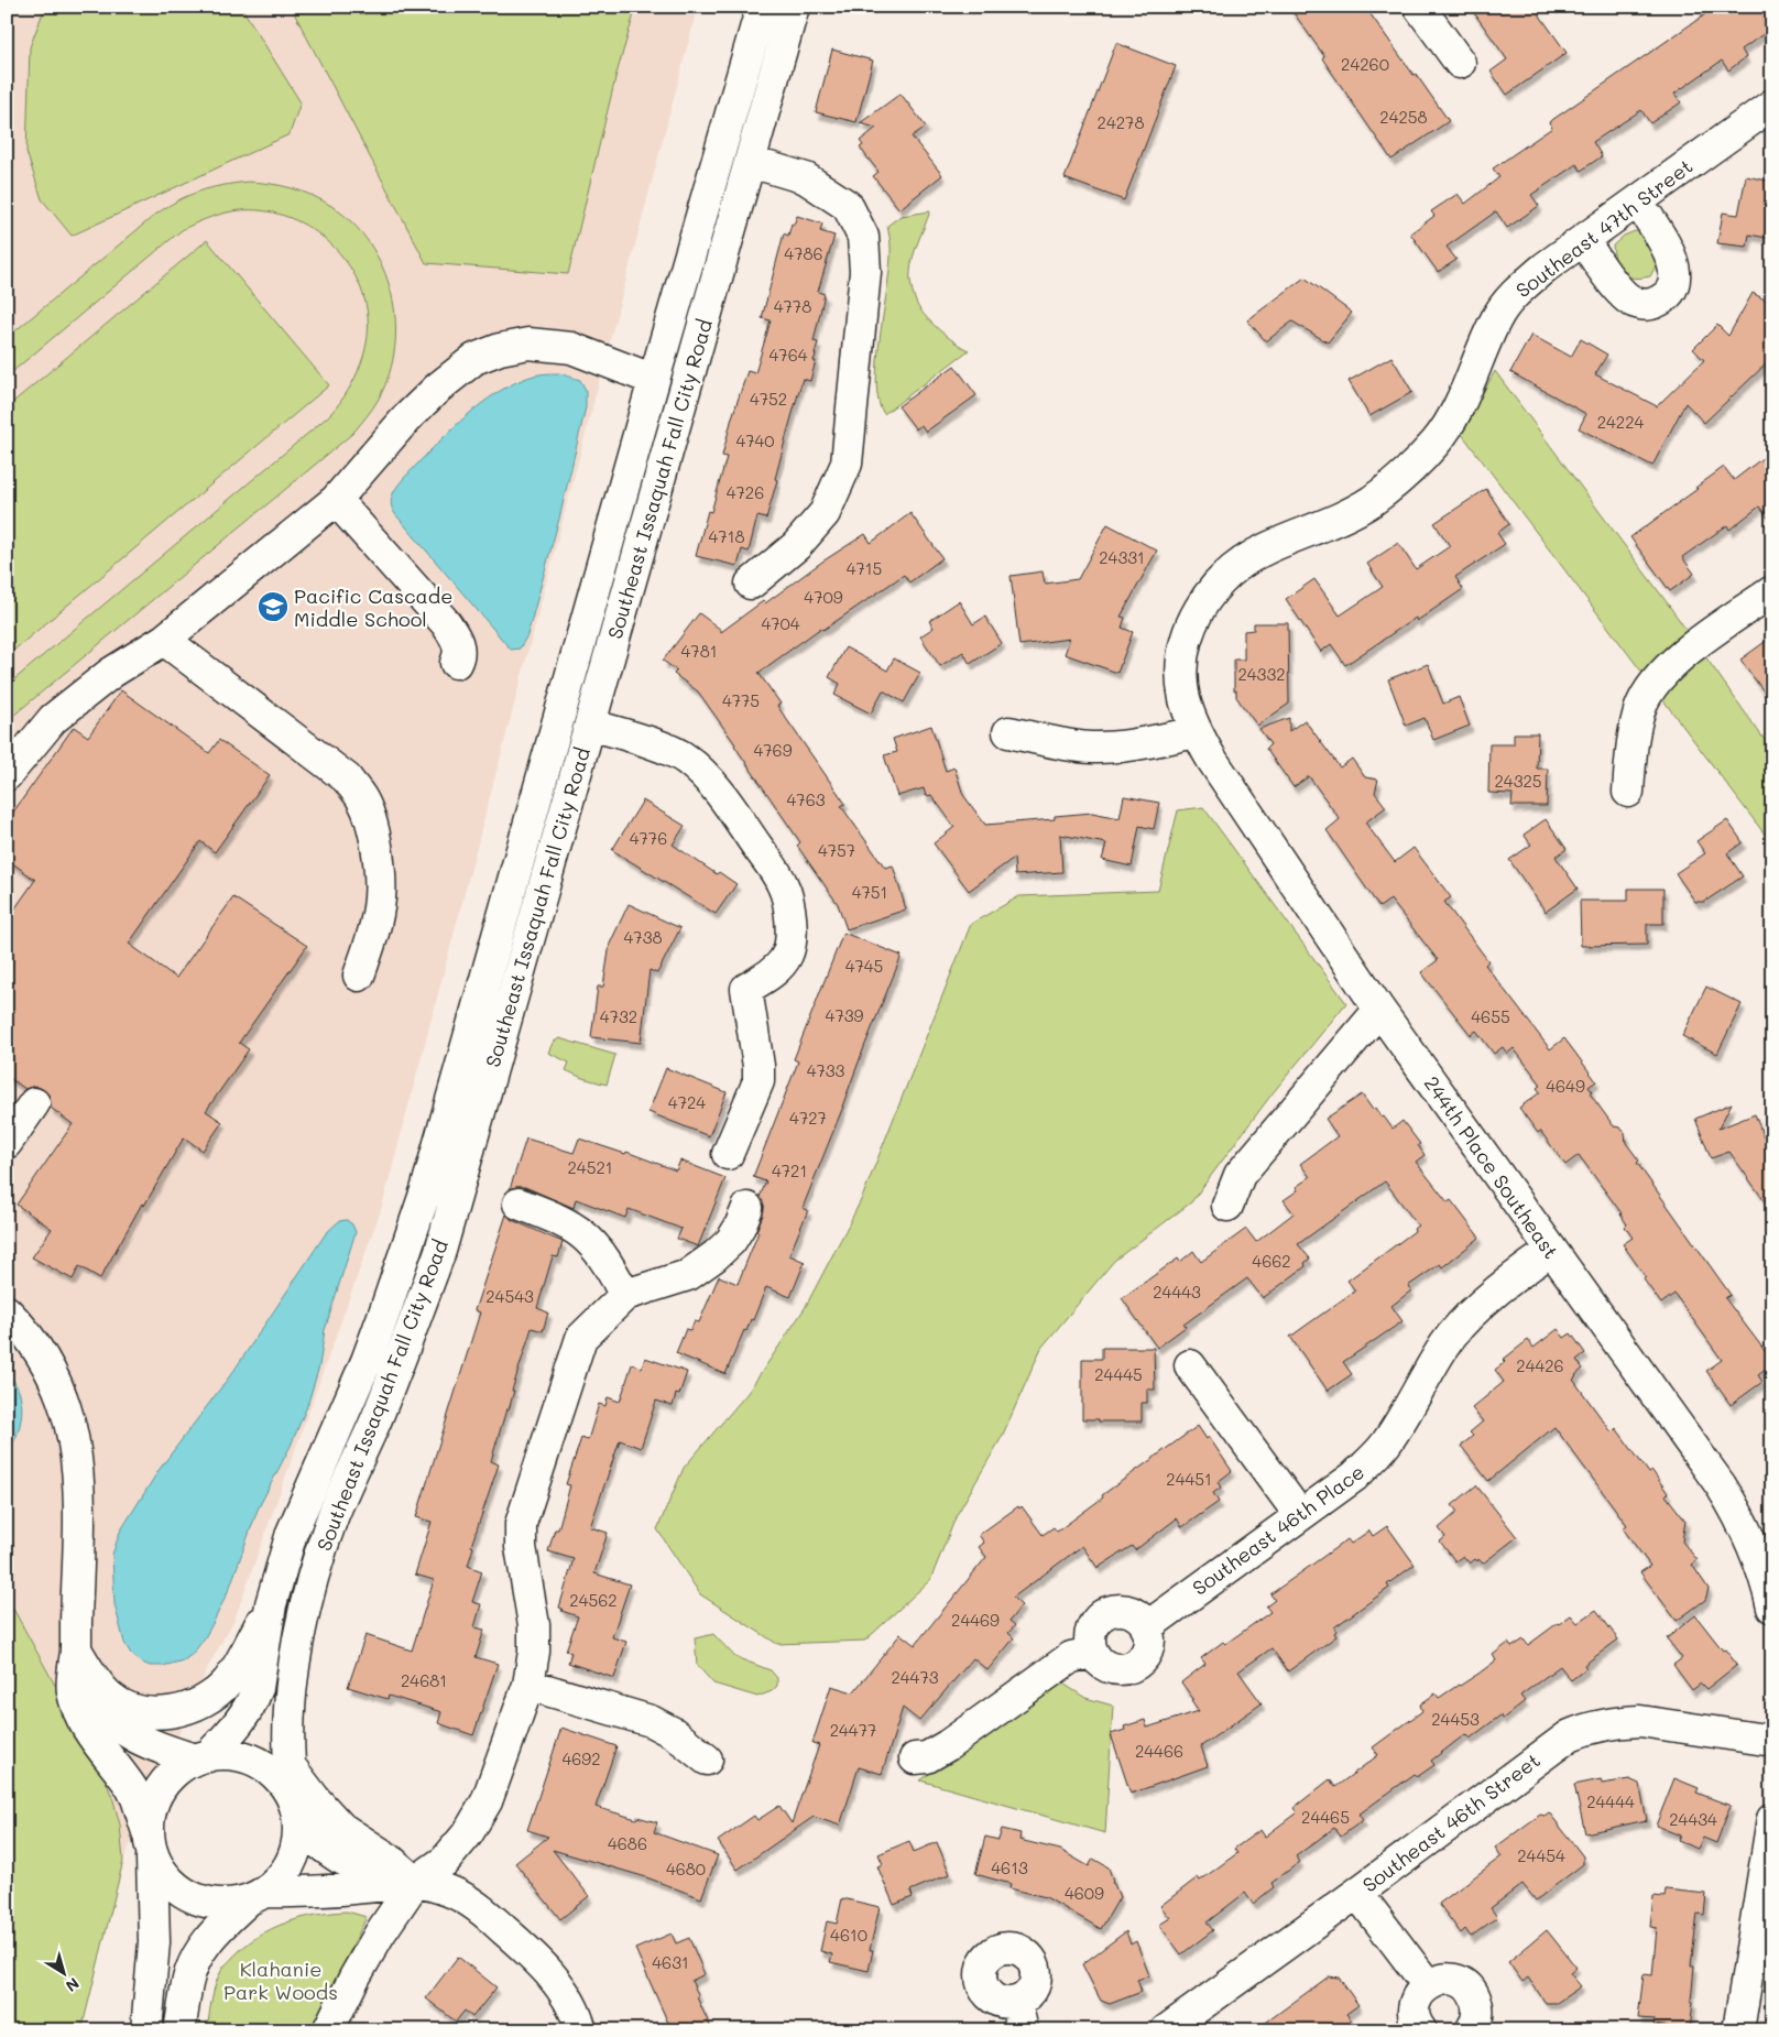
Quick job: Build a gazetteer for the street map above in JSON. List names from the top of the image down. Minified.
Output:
{"streets":{"street":["Southeast 47th Street","Southeast Issaquah Fall City Road","244th Place Southeast","Southeast 46th Place","Southeast 46th Street"]},"crossings":[["Southeast 47th Street","244th Place Southeast"],["244th Place Southeast","Southeast 46th Place"]],"parks":["Klahanie Park Woods"],"places":{"school or university":["Pacific Cascade Middle School"]},"house_numbers":["24260","24258","24278","4786","4778","4764","4752","24224","4740","4726","4718","24331","4715","4709","4704","4781","24332","4775","4769","24325","4763","4776","4757","4751","4738","4745","4739","4732","4655","4733","4649","4724","4727","24521","4721","4662","24443","24543","24426","24445","24451","24562","24469","24473","24681","24453","24477","24466","4692","24444","24465","24434","4686","24454","4613","4680","4609","4610","4631"],"north":"bottom right"}
